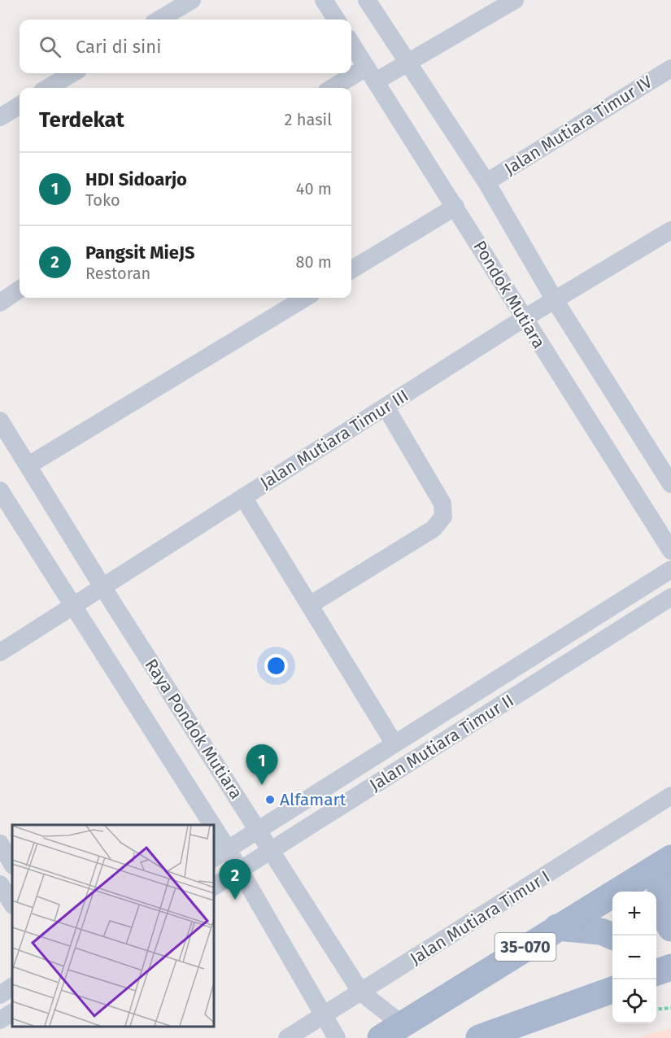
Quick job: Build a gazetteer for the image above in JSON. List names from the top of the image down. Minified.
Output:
{"streets":{"main road":["35-070"],"street":["Jalan Mutiara Timur IV","Pondok Mutiara","Jalan Mutiara Timur III","Raya Pondok Mutiara","Jalan Mutiara Timur II","Jalan Mutiara Timur I"]},"crossings":[["Jalan Mutiara Timur IV","Pondok Mutiara"],["Pondok Mutiara","Jalan Mutiara Timur III"],["Jalan Mutiara Timur III","Raya Pondok Mutiara"],["Raya Pondok Mutiara","Jalan Mutiara Timur II"],["Raya Pondok Mutiara","Jalan Mutiara Timur I"],["Raya Pondok Mutiara","35-070"]],"places":["Alfamart"],"page":{"search":"Cari di sini","heading":["Terdekat","2 hasil"],"list":[{"mark":"1","name":"HDI Sidoarjo","note":"Toko","value":"40 m"},{"mark":"2","name":"Pangsit MieJS","note":"Restoran","value":"80 m"}],"pins":["1","2"],"map_buttons":["+","−"]}}
